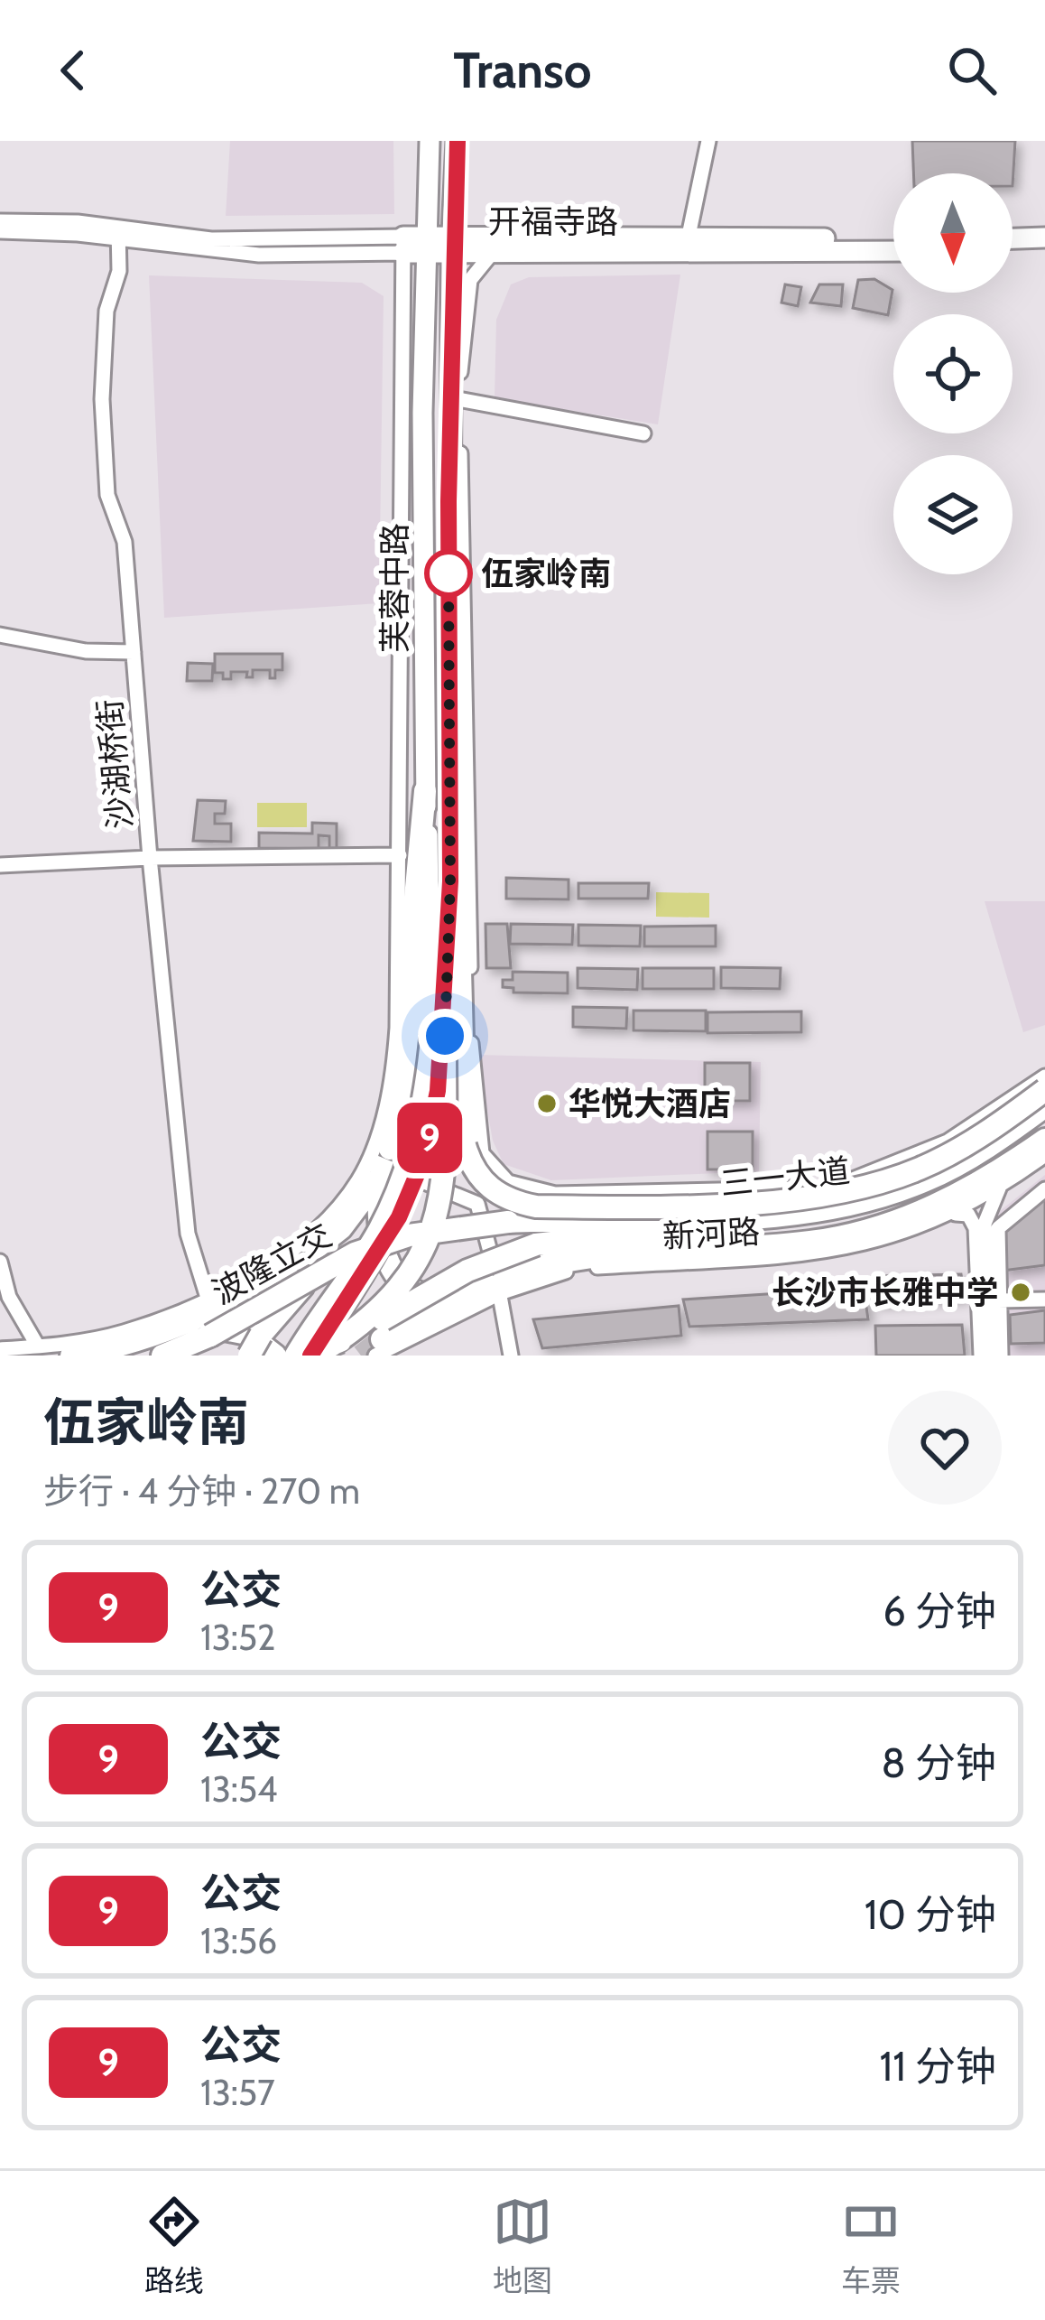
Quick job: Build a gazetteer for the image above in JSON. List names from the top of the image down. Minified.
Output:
{"streets":{"highway":["三一大道","波隆立交"],"main road":["开福寺路","芙蓉中路"],"street":["沙湖桥街","新河路"]},"crossings":[["开福寺路","芙蓉中路"],["开福寺路","沙湖桥街"],["芙蓉中路","波隆立交"],["三一大道","波隆立交"]],"places":["伍家岭南","华悦大酒店","长沙市长雅中学"],"lines":["bus line 9"],"north":"bottom","page":{"header":"Transo","on_map":"9","heading":["伍家岭南","步行 · 4 分钟 · 270 m"],"list":[{"mark":"9","name":"公交","note":"13:52","value":"6 分钟"},{"mark":"9","name":"公交","note":"13:54","value":"8 分钟"},{"mark":"9","name":"公交","note":"13:56","value":"10 分钟"},{"mark":"9","name":"公交","note":"13:57","value":"11 分钟"}],"tabs":["路线","地图","车票"]}}
